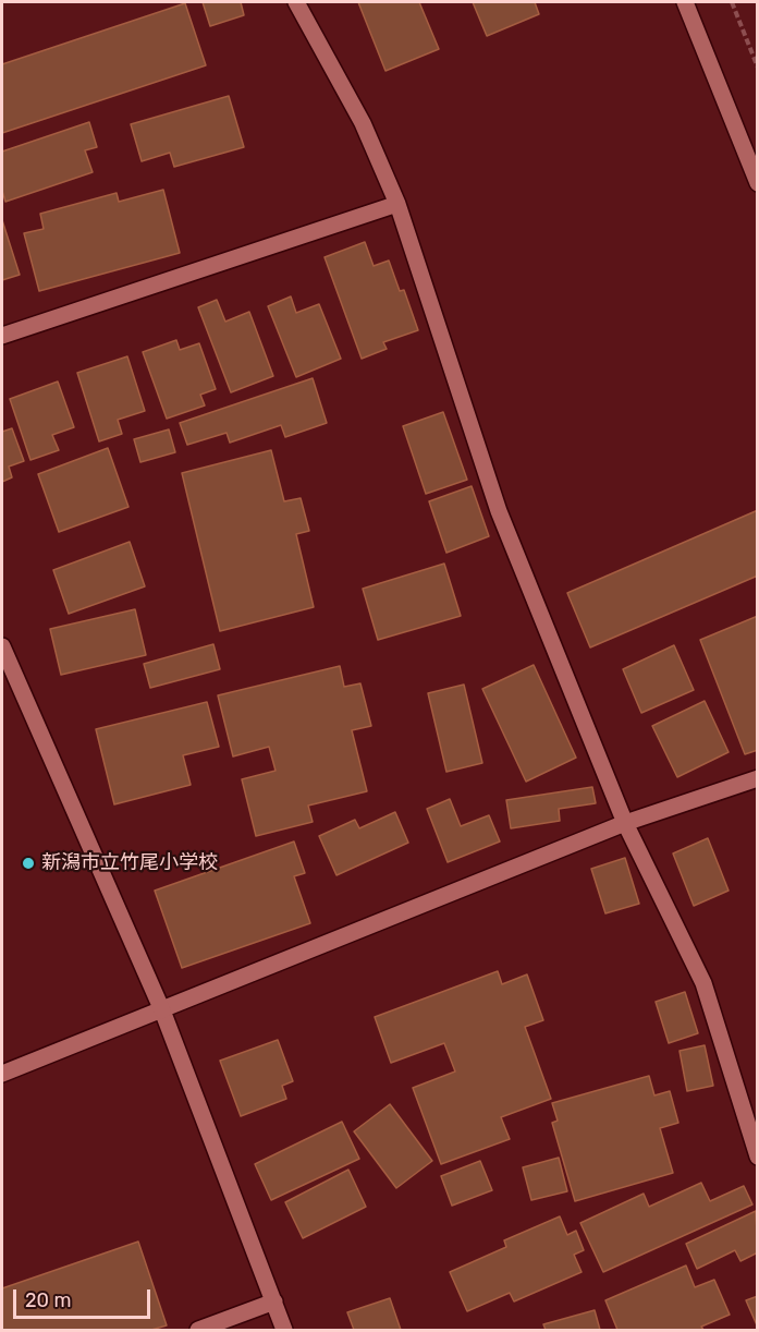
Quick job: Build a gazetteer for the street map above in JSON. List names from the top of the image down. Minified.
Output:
{"places":["新潟市立竹尾小学校"],"scale_bar":"20 m"}
